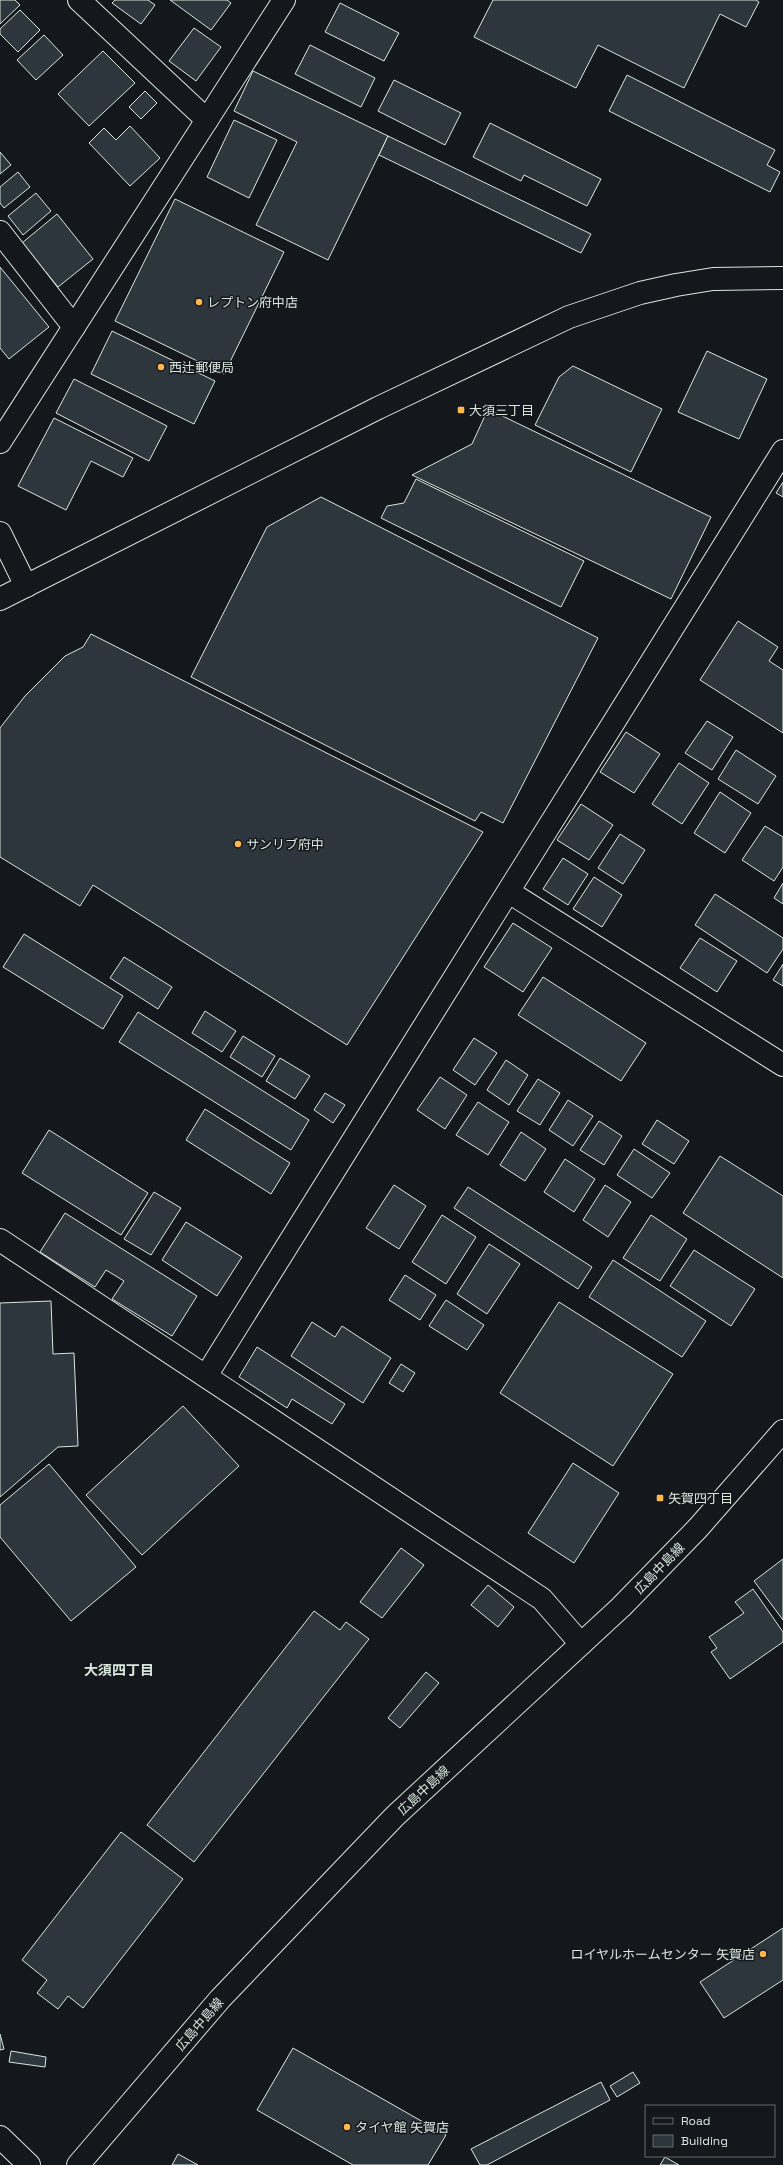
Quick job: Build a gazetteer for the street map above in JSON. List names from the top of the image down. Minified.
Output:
{"streets":{"street":["広島中島線"]},"districts":["大須四丁目"],"places":{"other":["レプトン府中店","西辻郵便局","サンリブ府中","ロイヤルホームセンター 矢賀店","タイヤ館 矢賀店"],"transit":["大須三丁目","矢賀四丁目"]},"legend":["Road","Building"]}
